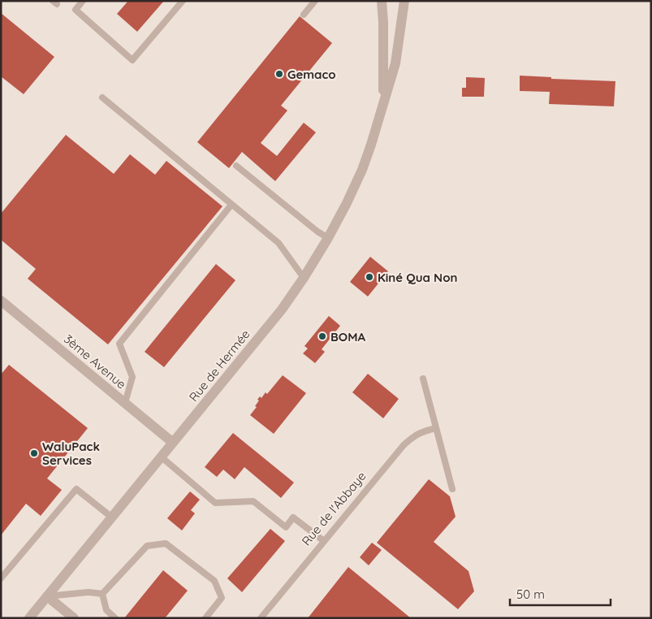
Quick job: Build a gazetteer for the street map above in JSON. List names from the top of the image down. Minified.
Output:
{"streets":{"street":["3ème Avenue","Rue de Hermée"],"lane":["Rue de l'Abbaye"]},"crossings":[["3ème Avenue","Rue de Hermée"]],"places":["Gemaco","Kiné Qua Non","BOMA","WaluPack Services"],"scale_bar":"50 m"}
